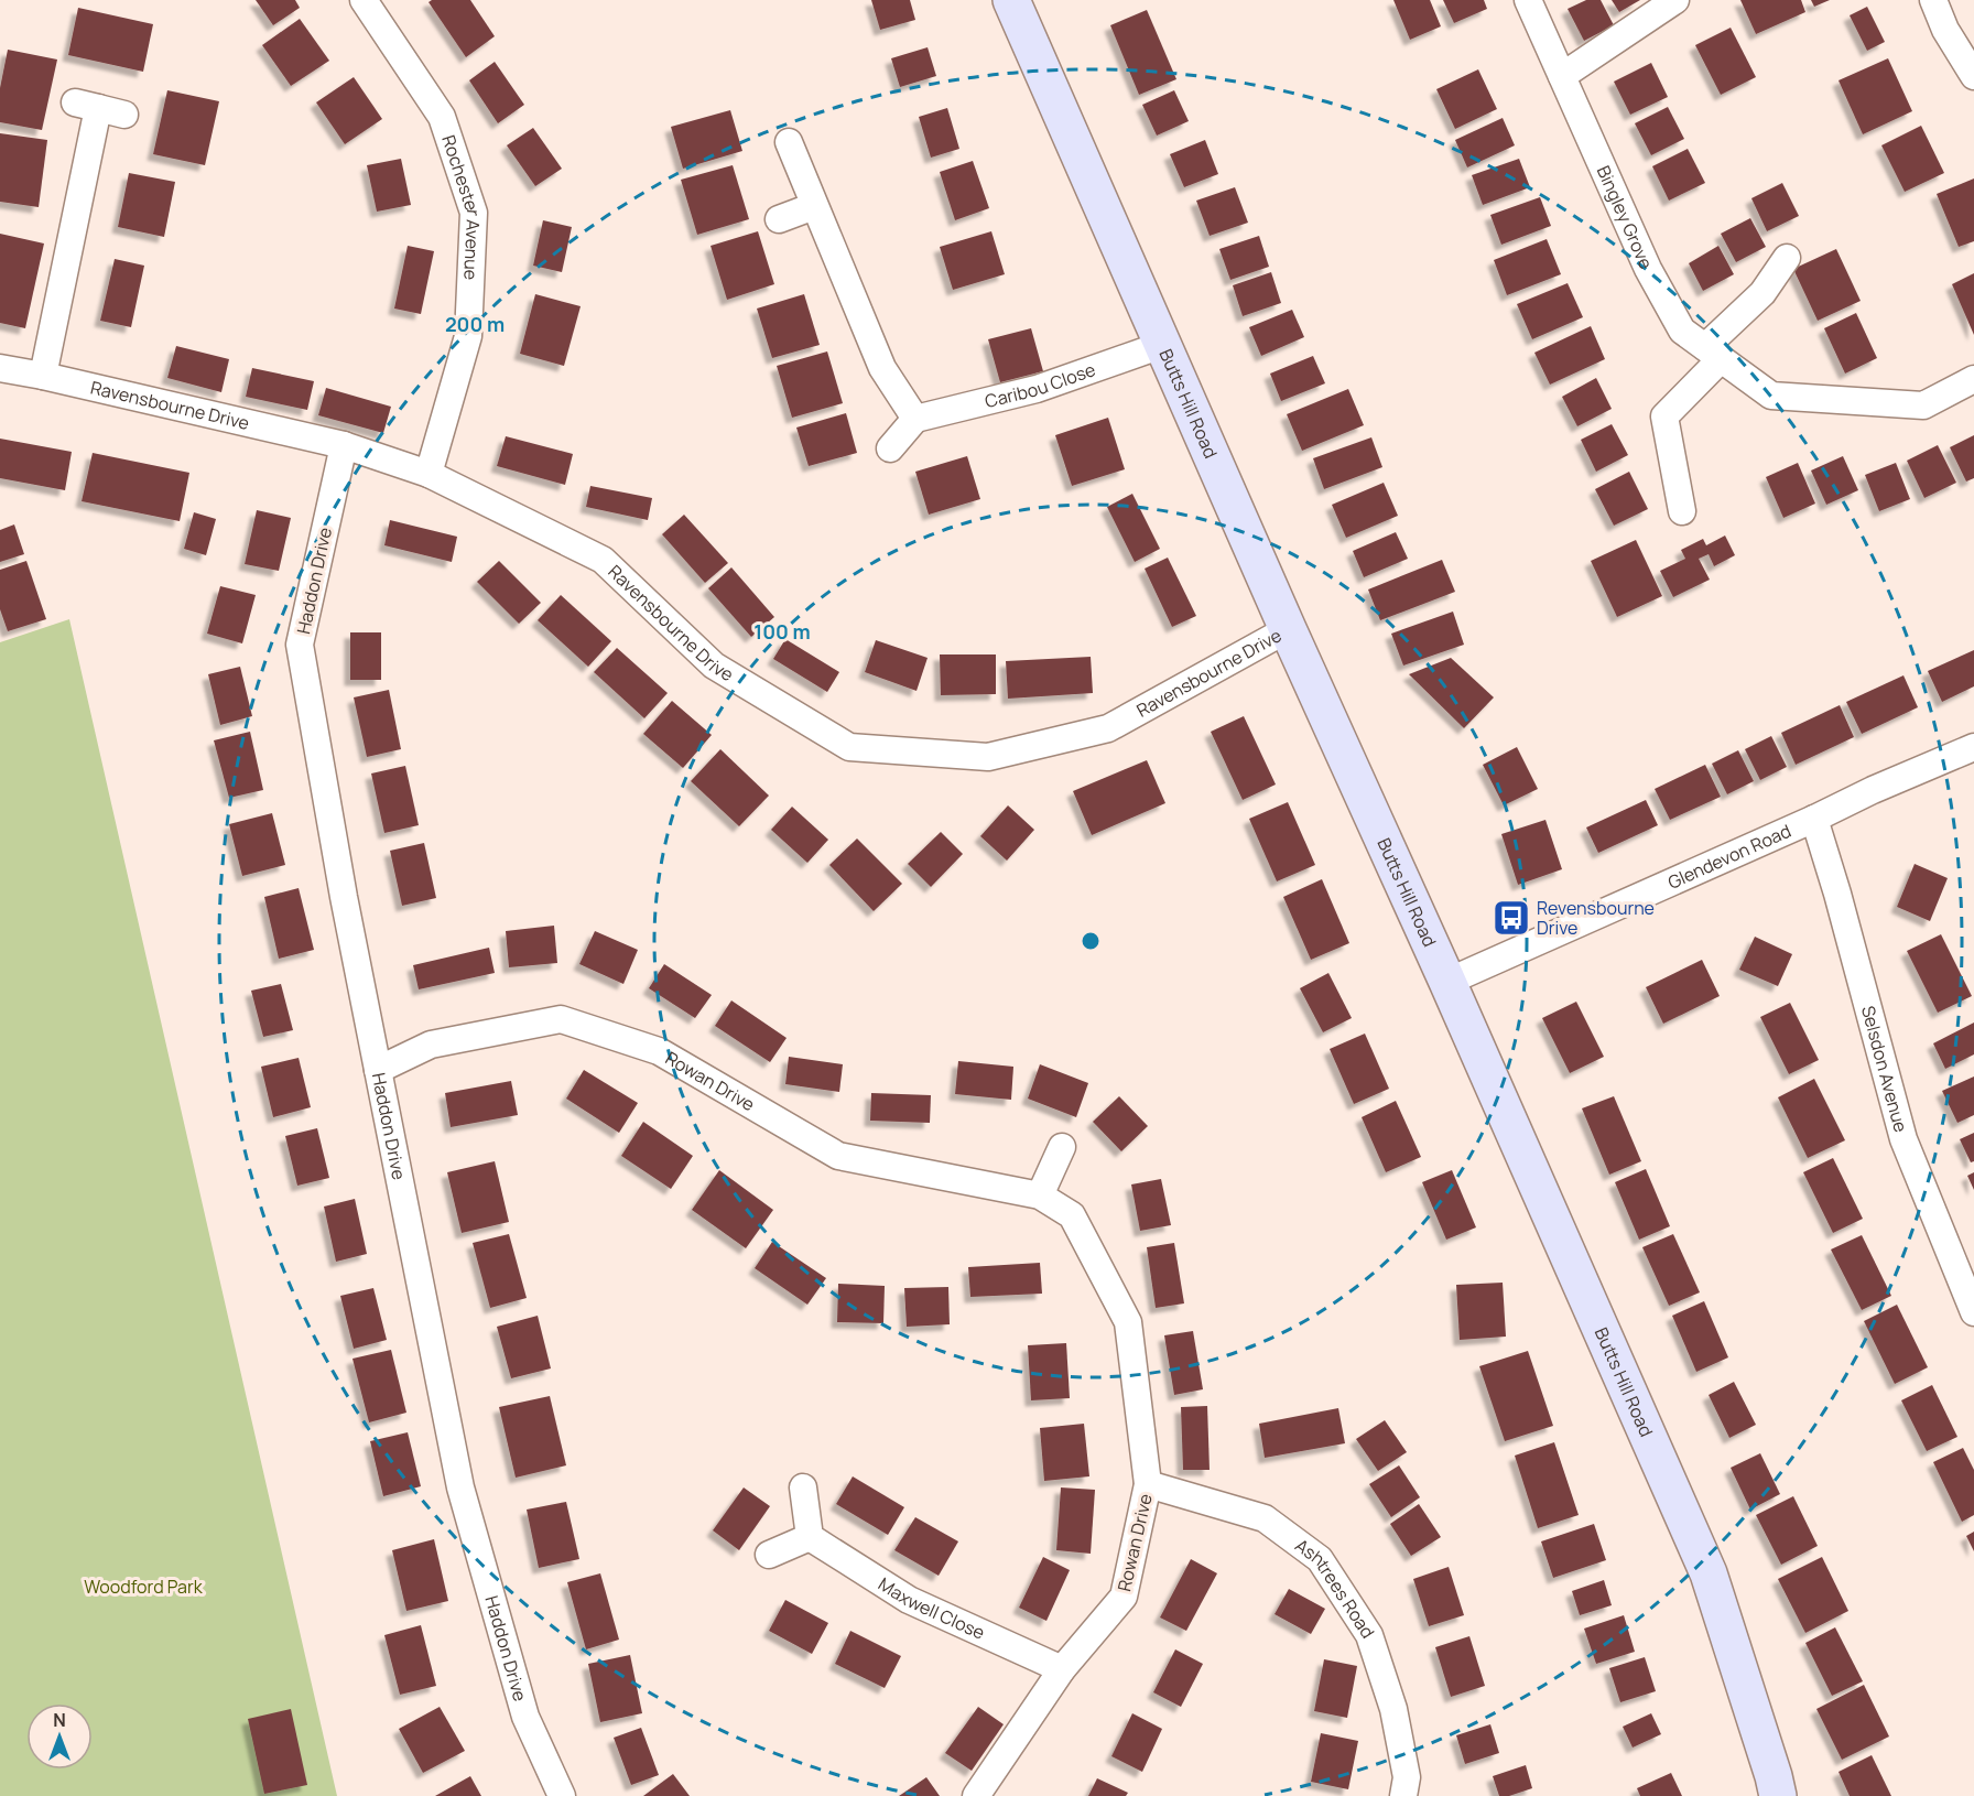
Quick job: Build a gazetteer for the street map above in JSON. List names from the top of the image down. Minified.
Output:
{"streets":{"street":["Rochester Avenue","Bingley Grove","Caribou Close","Ravensbourne Drive","Butts Hill Road","Haddon Drive","Glendevon Road","Selsdon Avenue","Rowan Drive","Ashtrees Road","Maxwell Close"]},"crossings":[["Rochester Avenue","Ravensbourne Drive"],["Caribou Close","Butts Hill Road"],["Ravensbourne Drive","Butts Hill Road"],["Ravensbourne Drive","Haddon Drive"],["Butts Hill Road","Glendevon Road"],["Haddon Drive","Rowan Drive"],["Glendevon Road","Selsdon Avenue"],["Rowan Drive","Ashtrees Road"],["Rowan Drive","Maxwell Close"]],"parks":["Woodford Park"],"places":{"bus stop":["Revensbourne Drive"]},"north":"top","rings":["200 m","100 m"]}
